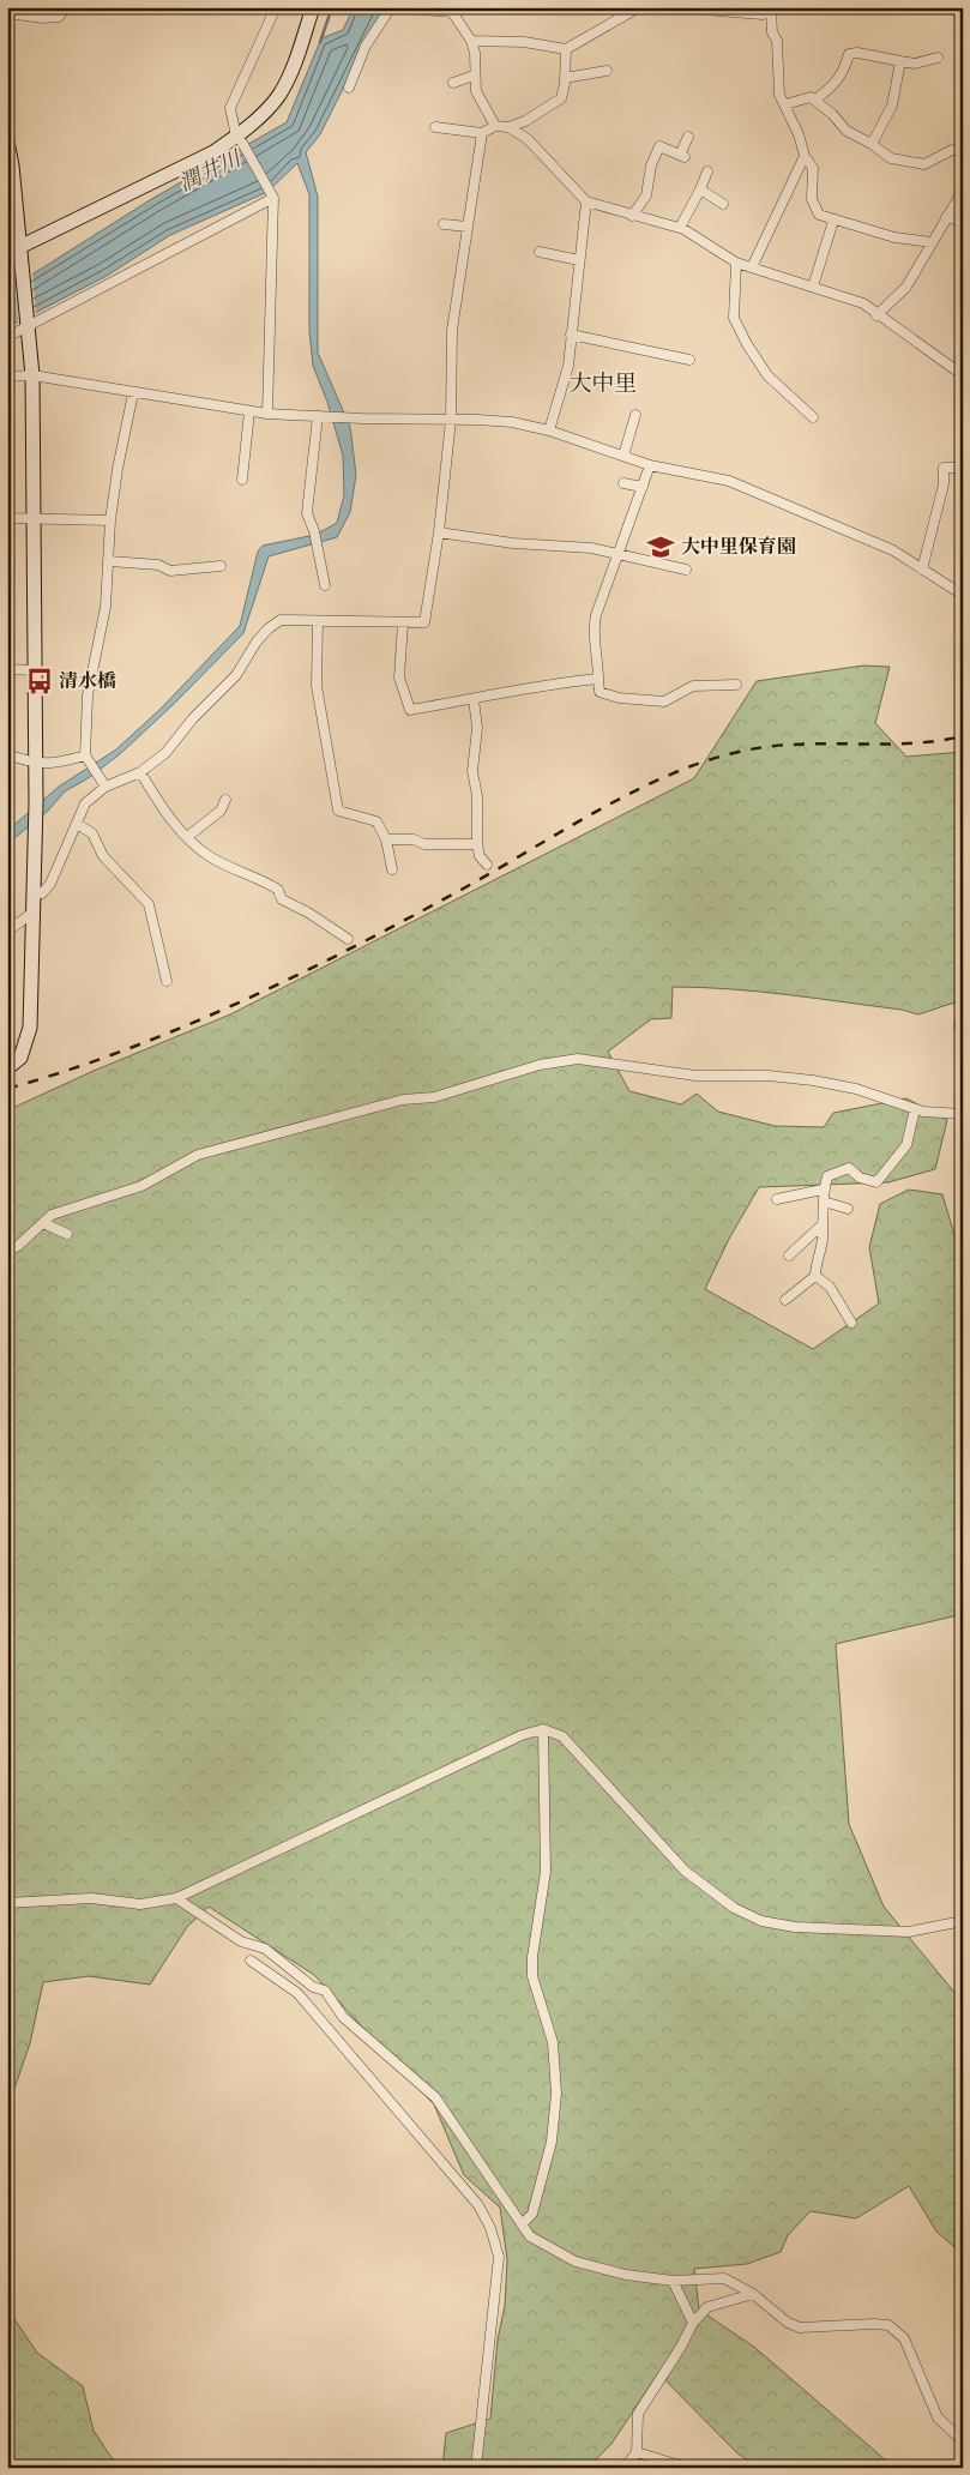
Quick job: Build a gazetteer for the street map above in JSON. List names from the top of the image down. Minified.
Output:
{"districts":["大中里"],"water":["潤井川"],"places":{"school or university":["大中里保育園"],"bus stop":["清水橋"]}}
